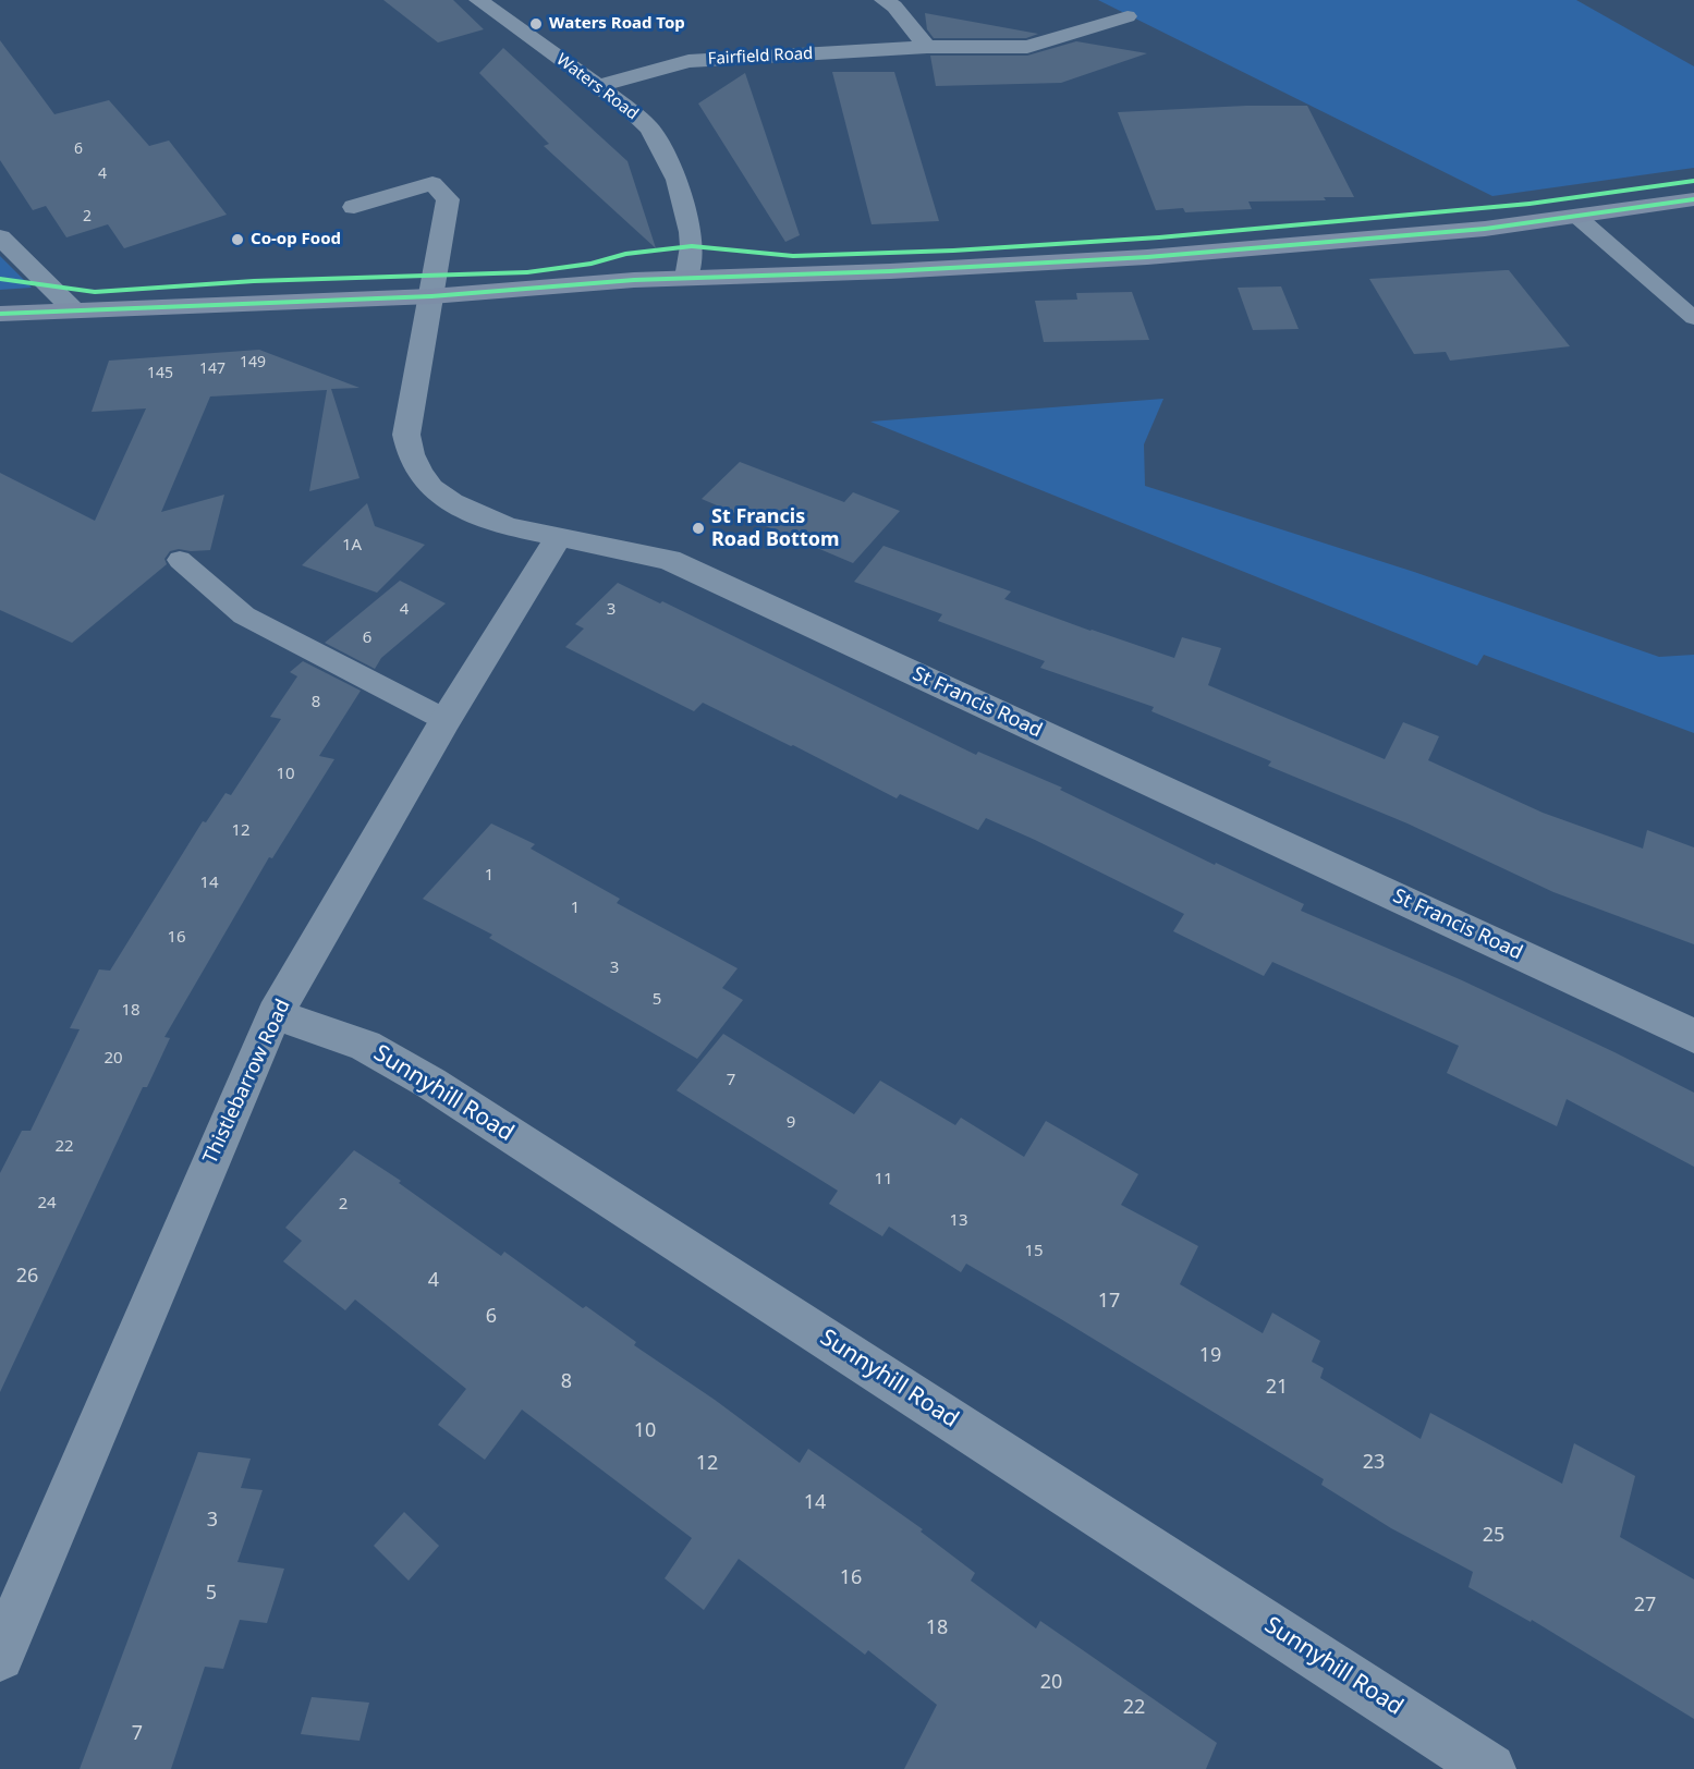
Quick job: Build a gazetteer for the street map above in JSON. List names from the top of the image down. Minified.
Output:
{"streets":{"street":["Fairfield Road","Waters Road","St Francis Road","Thistlebarrow Road","Sunnyhill Road"]},"crossings":[["Fairfield Road","Waters Road"],["St Francis Road","Thistlebarrow Road"],["Thistlebarrow Road","Sunnyhill Road"]],"places":["Waters Road Top","Co-op Food","St Francis Road Bottom"],"house_numbers":["6","4","2","149","147","145","1A","4","3","6","8","10","12","1","14","1","16","3","5","18","20","7","9","22","11","24","2","13","15","26","4","17","6","19","8","21","10","23","12","14","3","25","16","5","27","18","20","22","7"]}
